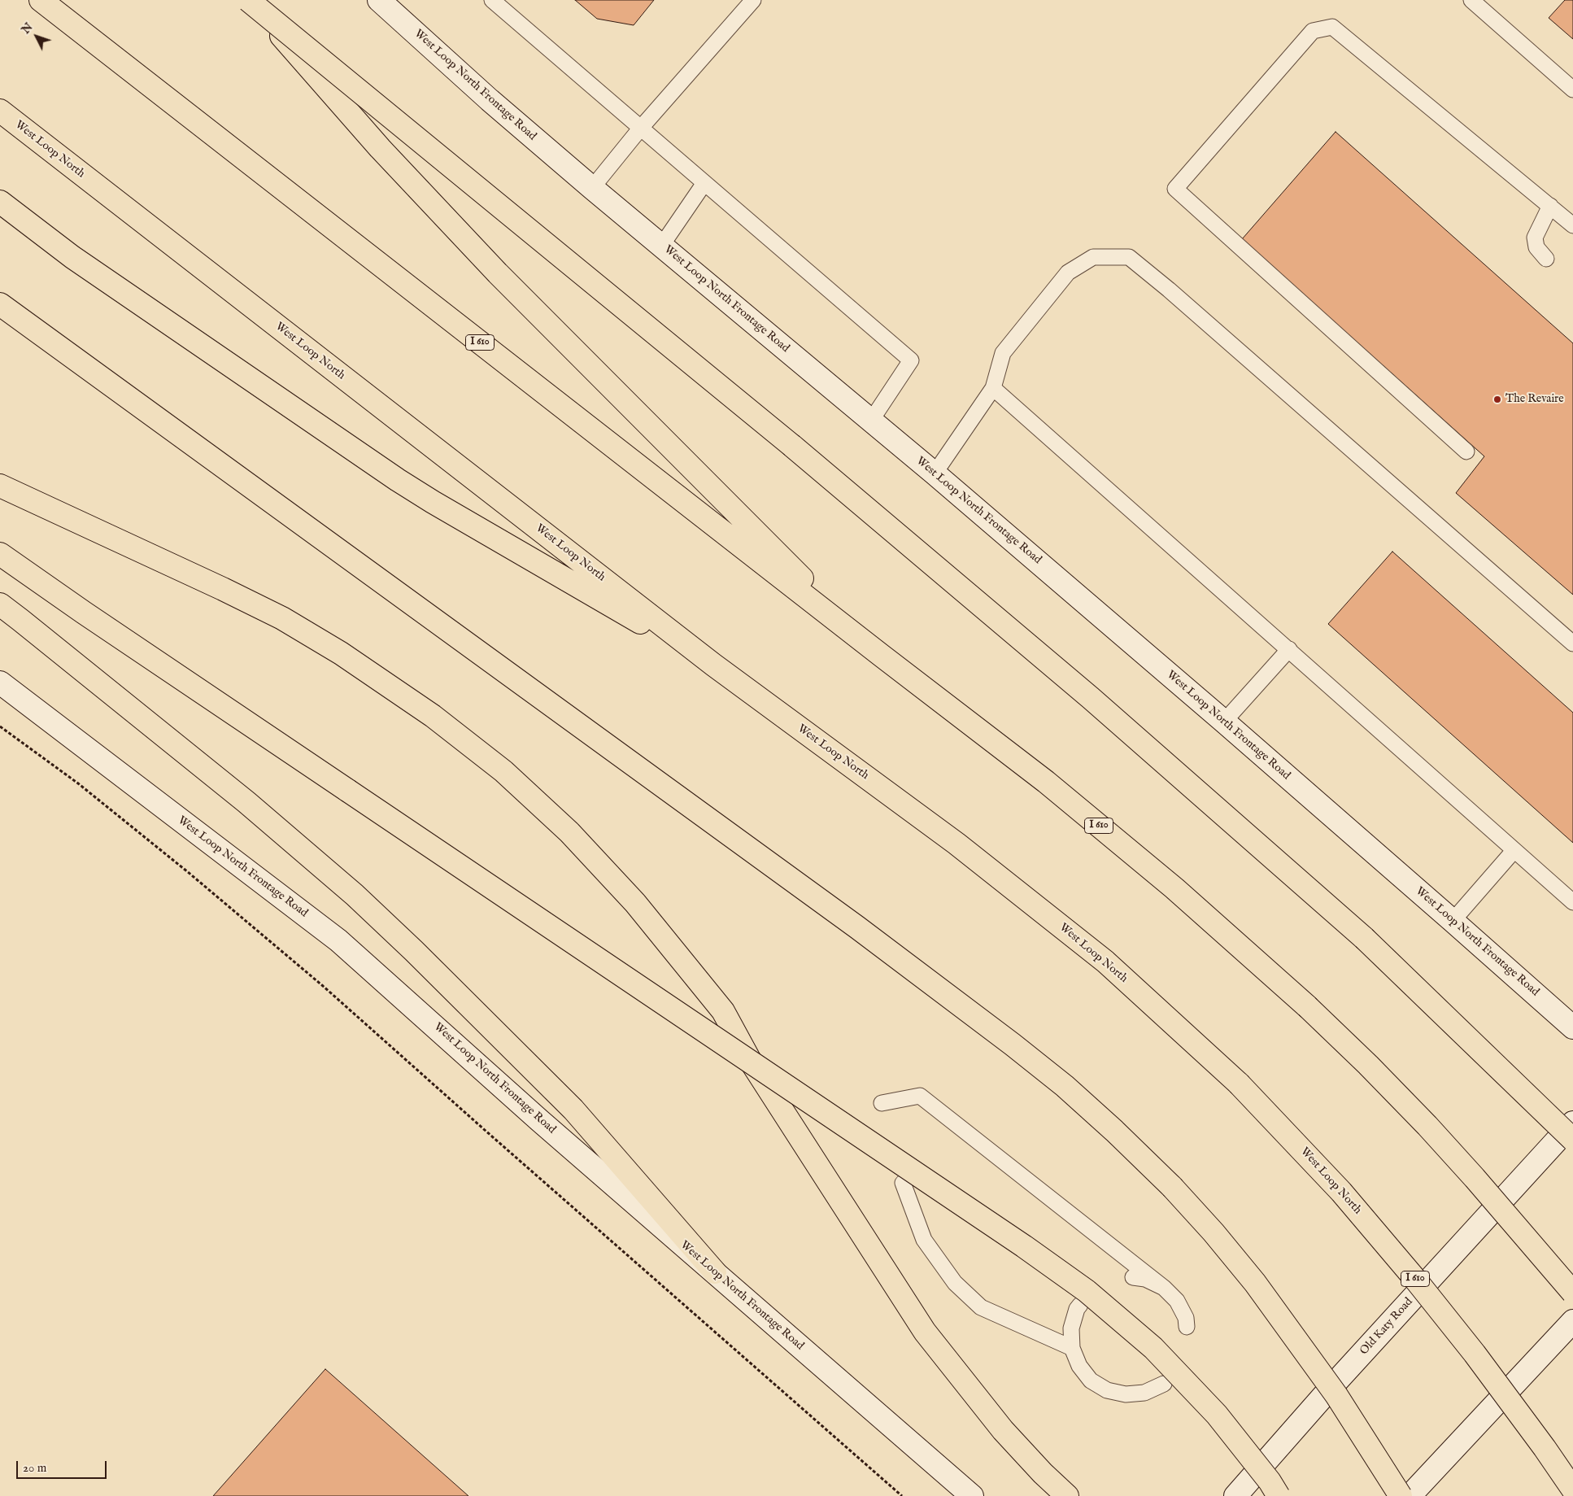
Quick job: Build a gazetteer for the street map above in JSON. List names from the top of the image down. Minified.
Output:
{"streets":{"highway":["West Loop North","I 610"],"main road":["West Loop North Frontage Road","Old Katy Road"]},"places":["The Revaire"],"scale_bar":"20 m","north":"top left"}
